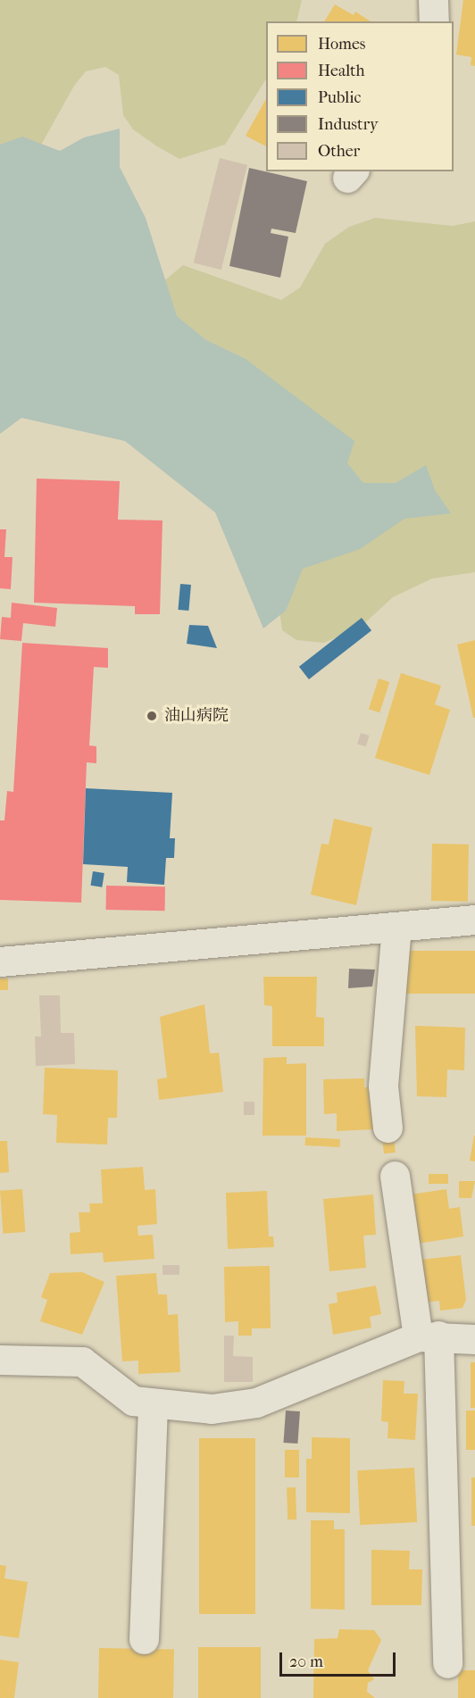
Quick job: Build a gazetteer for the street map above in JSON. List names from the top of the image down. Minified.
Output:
{"places":["油山病院"],"legend":["Homes","Health","Public","Industry","Other"],"scale_bar":"20 m"}
